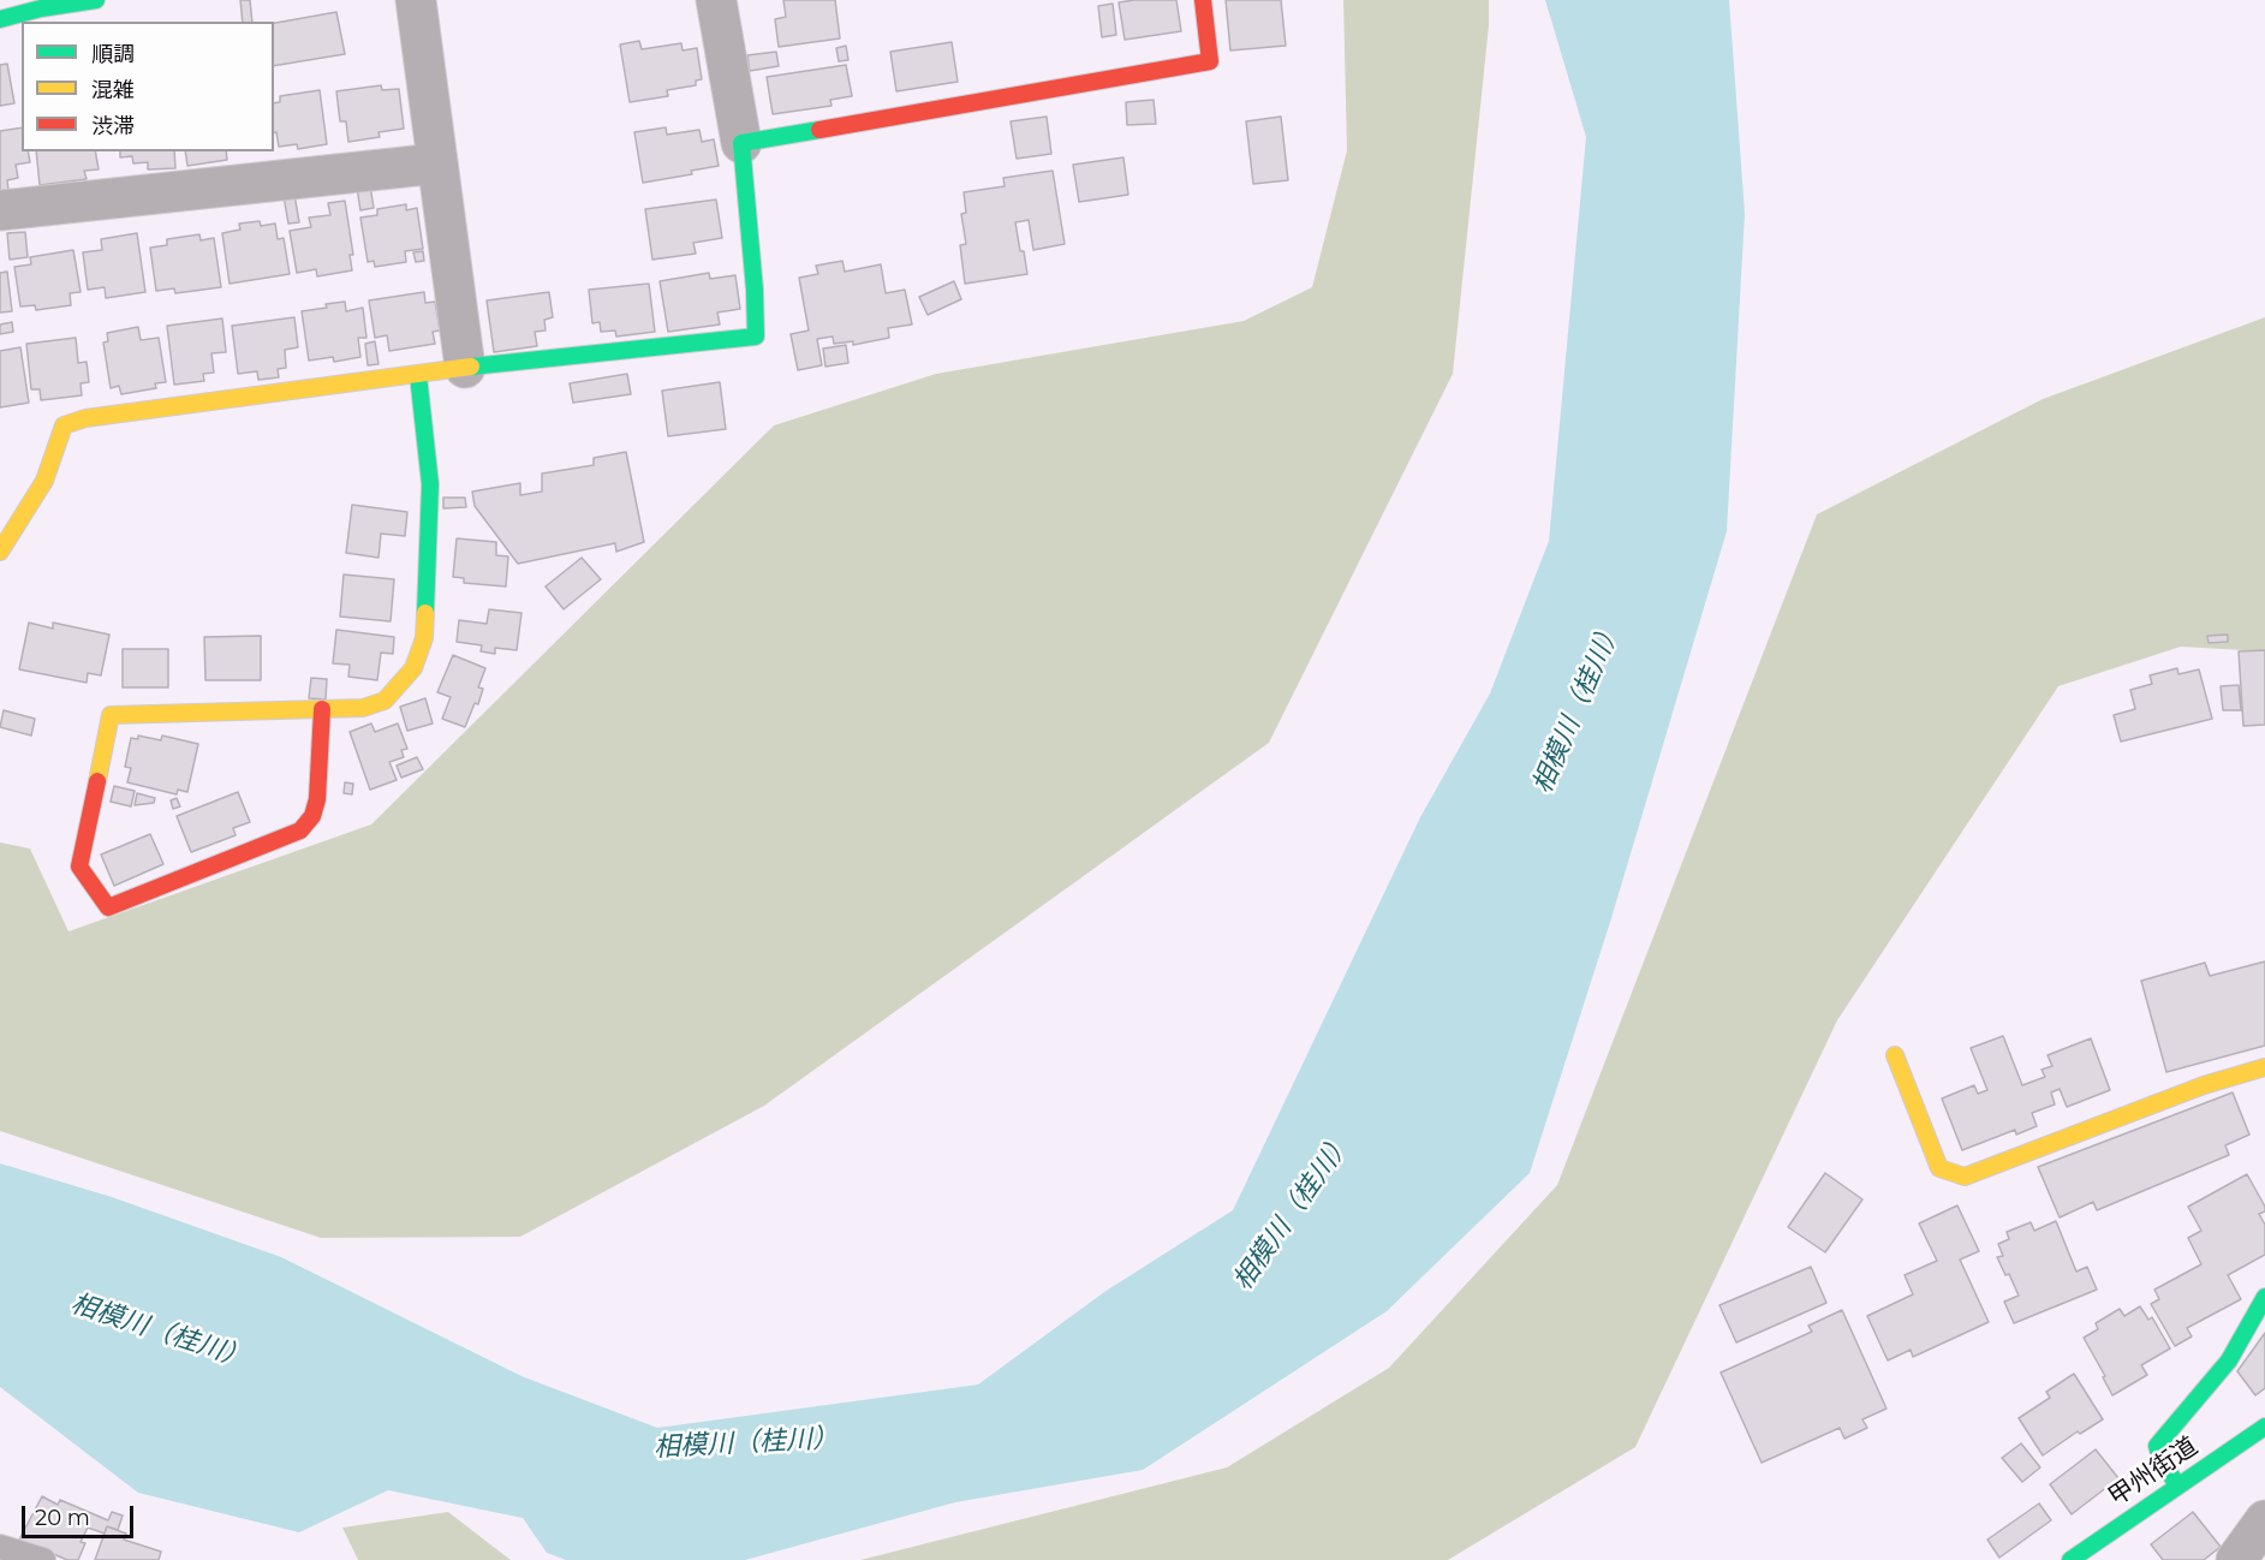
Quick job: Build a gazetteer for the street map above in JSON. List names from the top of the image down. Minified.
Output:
{"streets":{"main road":["甲州街道"]},"water":["相模川（桂川）"],"legend":["順調","混雑","渋滞"],"scale_bar":"20 m"}
